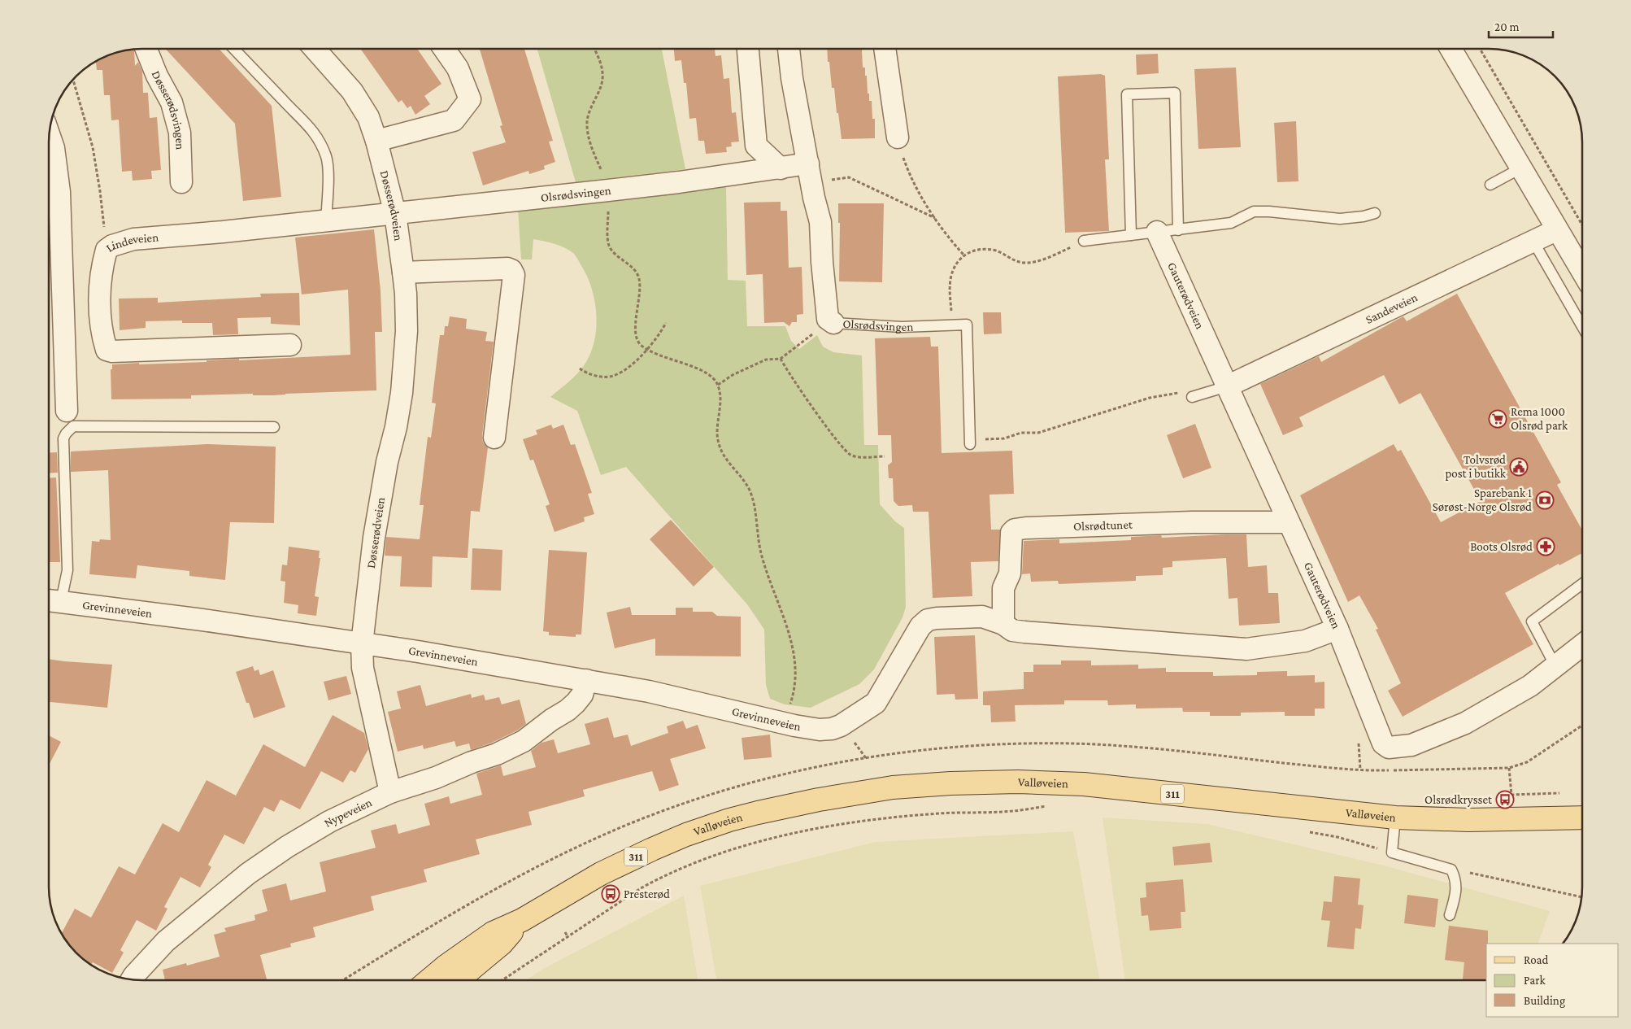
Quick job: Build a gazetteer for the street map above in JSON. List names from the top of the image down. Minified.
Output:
{"streets":{"main road":["Valløveien","311"],"street":["Døsserødsvingen","Olsrødsvingen","Døsserødveien","Lindeveien","Gauterødveien","Sandeveien","Olsrødtunet","Grevinneveien","Nypeveien"]},"crossings":[["Olsrødsvingen","Døsserødveien"],["Olsrødsvingen","Lindeveien"],["Døsserødveien","Lindeveien"],["Døsserødveien","Grevinneveien"],["Døsserødveien","Nypeveien"],["Gauterødveien","Sandeveien"],["Gauterødveien","Olsrødtunet"],["Olsrødtunet","Grevinneveien"],["Grevinneveien","Nypeveien"]],"places":{"supermarket":["Rema 1000 Olsrød park"],"public building":["Tolvsrød post i butikk"],"bank":["Sparebank 1 Sørøst-Norge Olsrød"],"pharmacy":["Boots Olsrød"],"bus stop":["Olsrødkrysset","Presterød"]},"legend":["Road","Park","Building"],"scale_bar":"20 m"}
